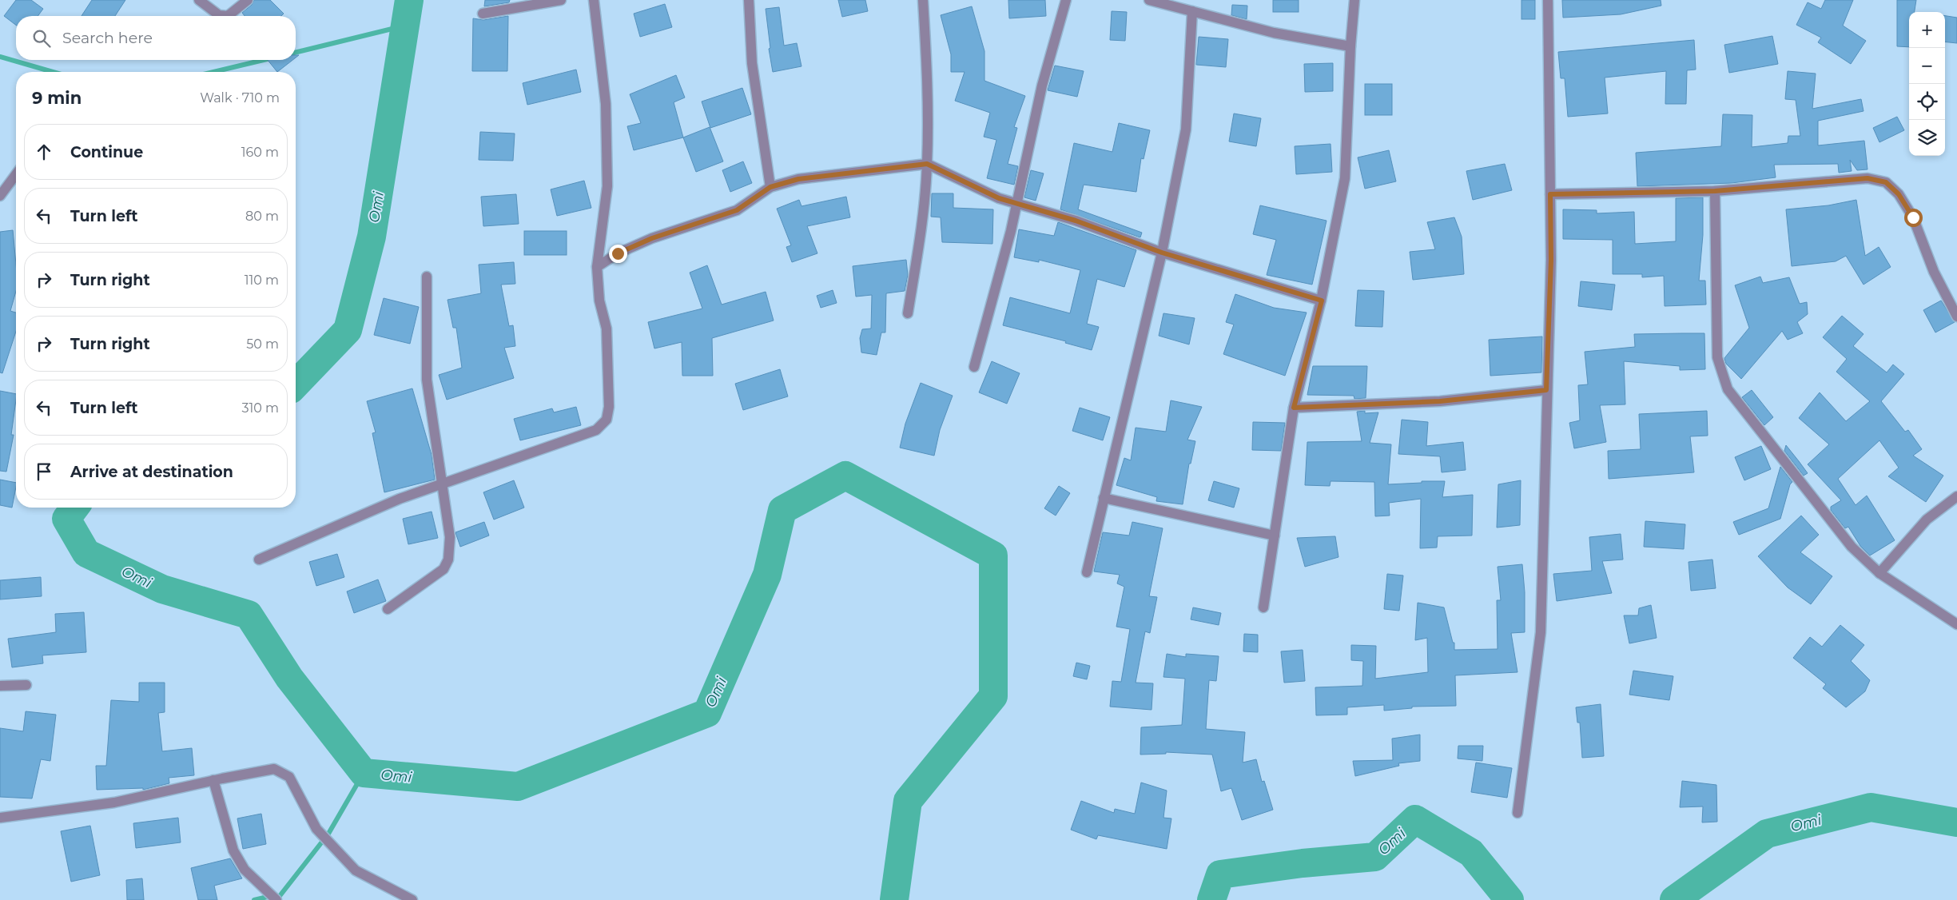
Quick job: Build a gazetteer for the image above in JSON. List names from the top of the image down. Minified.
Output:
{"water":["Omi"],"page":{"map_buttons":["+","−"],"search":"Search here","heading":["9 min","Walk · 710 m"],"list":[["Continue","160 m"],["Turn left","80 m"],["Turn right","110 m"],["Turn right","50 m"],["Turn left","310 m"],"Arrive at destination"]}}
